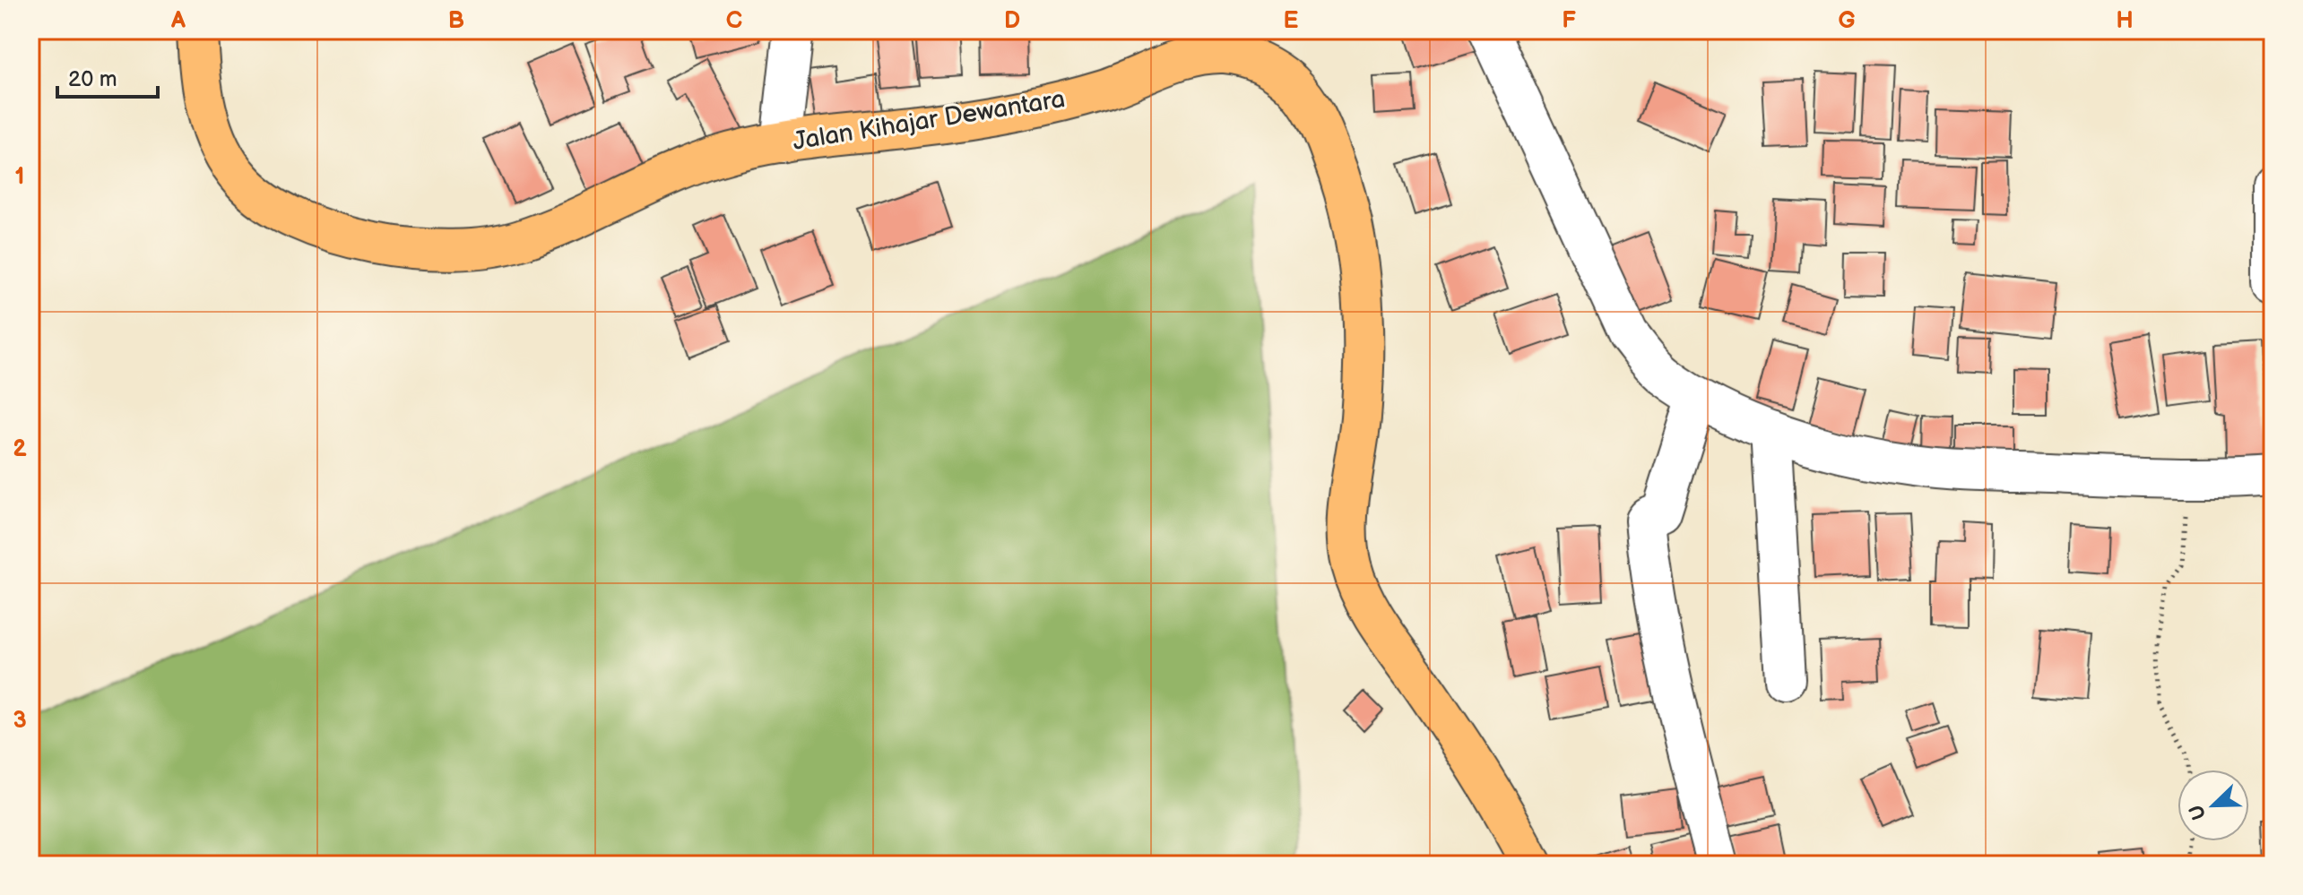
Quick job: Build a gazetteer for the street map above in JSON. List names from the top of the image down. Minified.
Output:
{"streets":{"main road":["Jalan Kihajar Dewantara"]},"scale_bar":"20 m","north":"bottom left","grid":{"columns":["A","B","C","D","E","F","G","H"],"rows":["1","2","3"]}}
